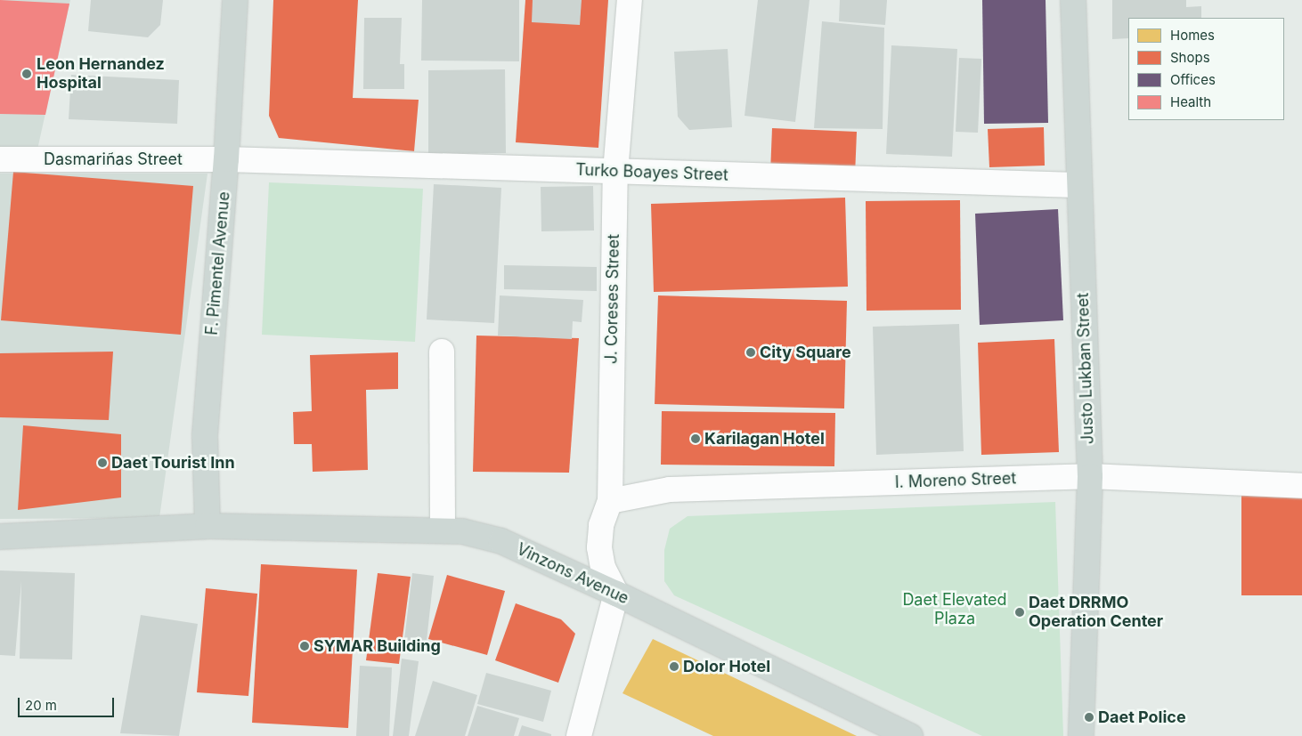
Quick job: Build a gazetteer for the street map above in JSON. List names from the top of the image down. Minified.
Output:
{"streets":{"main road":["F. Pimentel Avenue","Justo Lukban Street","Vinzons Avenue"],"street":["Dasmariñas Street","Turko Boayes Street","J. Coreses Street","I. Moreno Street"]},"crossings":[["Dasmariñas Street","Turko Boayes Street"],["Dasmariñas Street","F. Pimentel Avenue"],["Turko Boayes Street","F. Pimentel Avenue"],["Turko Boayes Street","J. Coreses Street"],["Turko Boayes Street","Justo Lukban Street"],["F. Pimentel Avenue","Vinzons Avenue"],["J. Coreses Street","I. Moreno Street"],["J. Coreses Street","Vinzons Avenue"],["Justo Lukban Street","I. Moreno Street"]],"parks":["Daet Elevated Plaza"],"places":["Leon Hernandez Hospital","City Square","Karilagan Hotel","Daet Tourist Inn","Daet DRRMO Operation Center","SYMAR Building","Dolor Hotel","Daet Police"],"legend":["Homes","Shops","Offices","Health"],"scale_bar":"20 m"}
